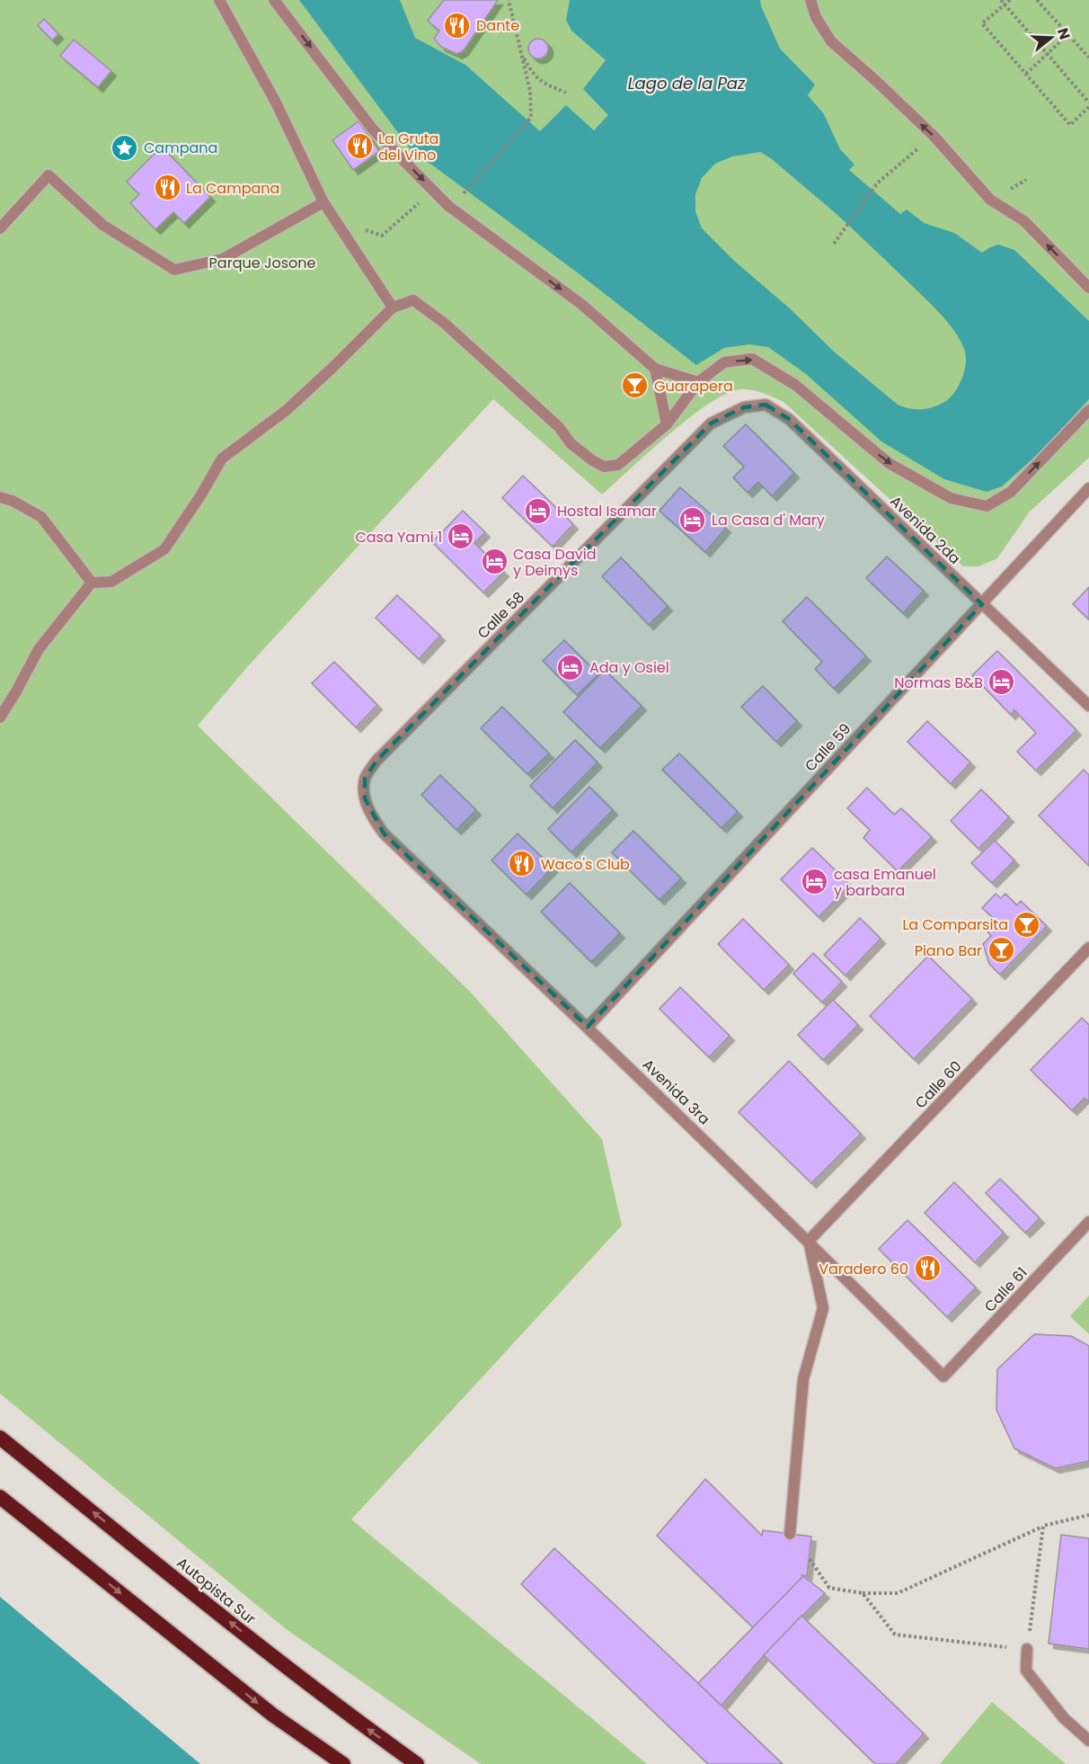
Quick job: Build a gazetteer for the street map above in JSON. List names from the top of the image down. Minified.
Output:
{"streets":{"highway":["Autopista Sur"],"street":["Avenida 2da","Calle 58","Calle 59","Calle 60","Avenida 3ra","Calle 61"]},"crossings":[["Avenida 2da","Calle 58"],["Avenida 2da","Calle 59"],["Calle 58","Avenida 3ra"],["Calle 59","Avenida 3ra"],["Calle 60","Avenida 3ra"],["Avenida 3ra","Calle 61"]],"water":["Lago de la Paz"],"parks":["Parque Josone"],"places":{"restaurant":["Dante","La Gruta del Vino","La Campana","Waco's Club","Varadero 60"],"place":["Campana"],"bar":["Guarapera","La Comparsita","Piano Bar"],"hotel":["Hostal Isamar","La Casa d' Mary","Casa Yami 1","Casa David y Deimys","Ada y Osiel","Normas B&B","casa Emanuel y barbara"]},"north":"right"}
